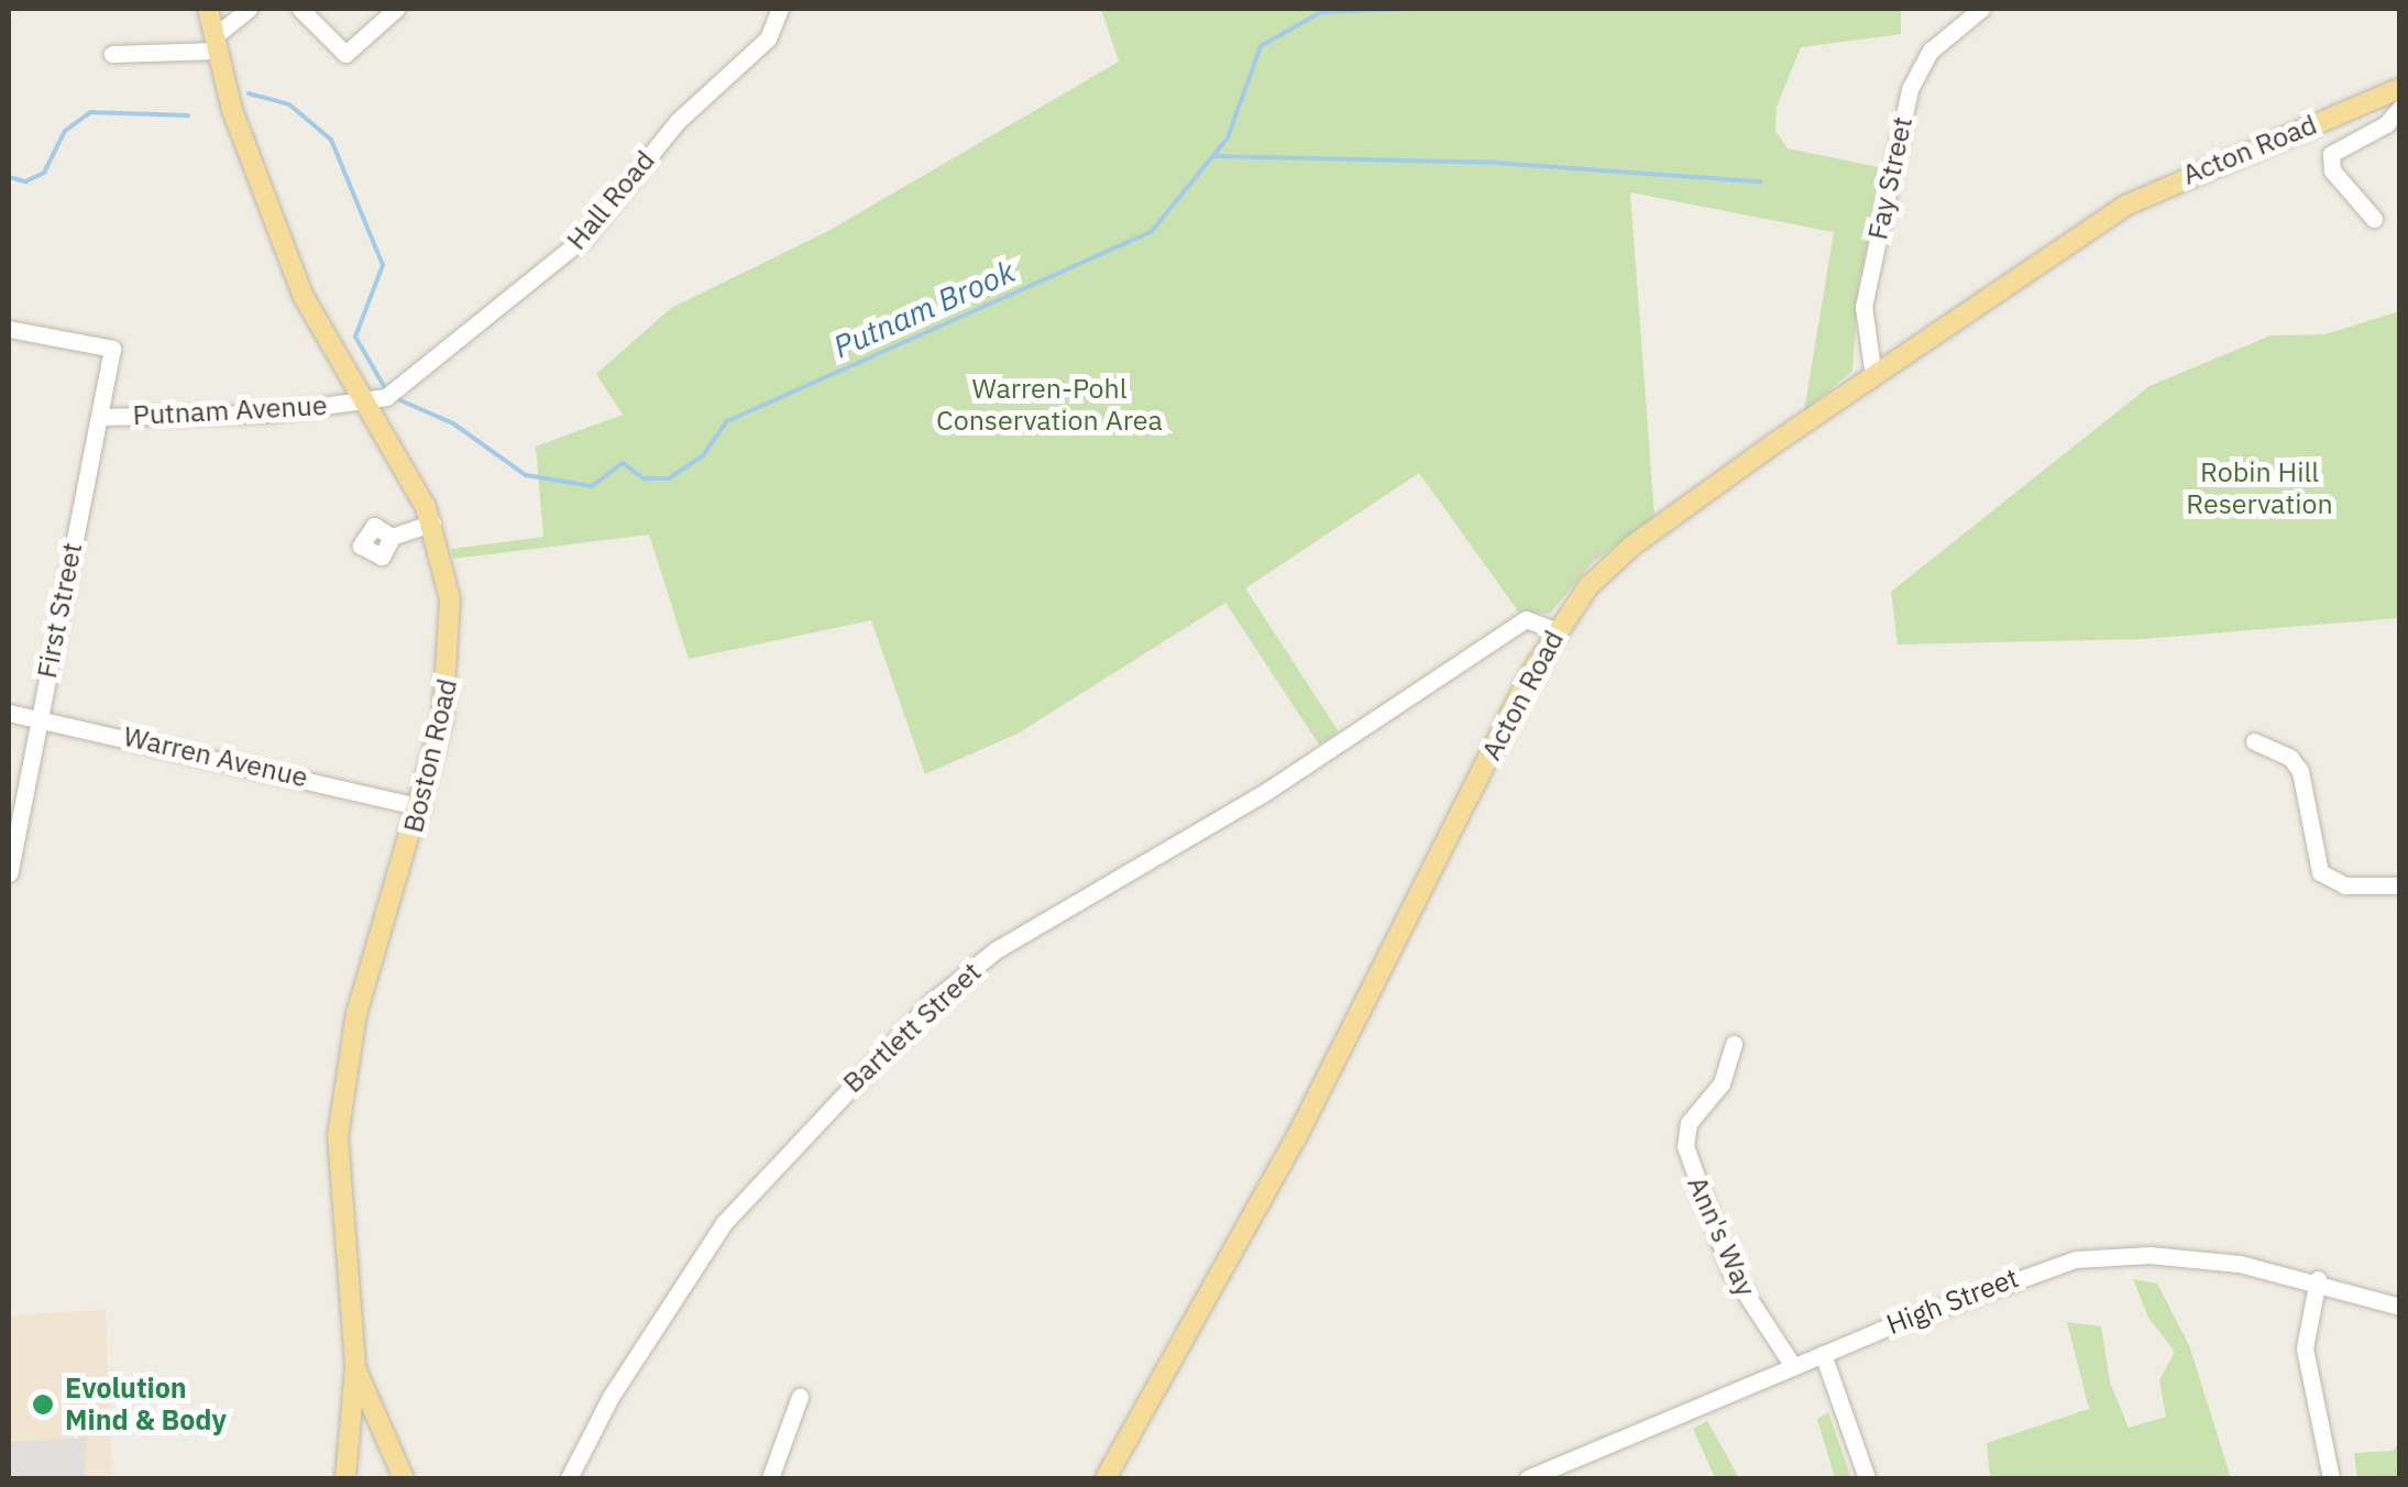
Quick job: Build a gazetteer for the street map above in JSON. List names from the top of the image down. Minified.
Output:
{"streets":{"main road":["Acton Road","Boston Road"],"street":["Fay Street","Hall Road","Putnam Avenue","First Street","Warren Avenue","Bartlett Street","Ann's Way","High Street"]},"crossings":[["Acton Road","Fay Street"],["Acton Road","Bartlett Street"],["Hall Road","Putnam Avenue"],["Hall Road","Boston Road"],["Putnam Avenue","First Street"],["Putnam Avenue","Boston Road"],["First Street","Warren Avenue"],["Boston Road","Warren Avenue"],["Ann's Way","High Street"]],"water":["Putnam Brook"],"parks":["Warren-Pohl Conservation Area","Robin Hill Reservation"],"places":["Evolution Mind & Body"]}
